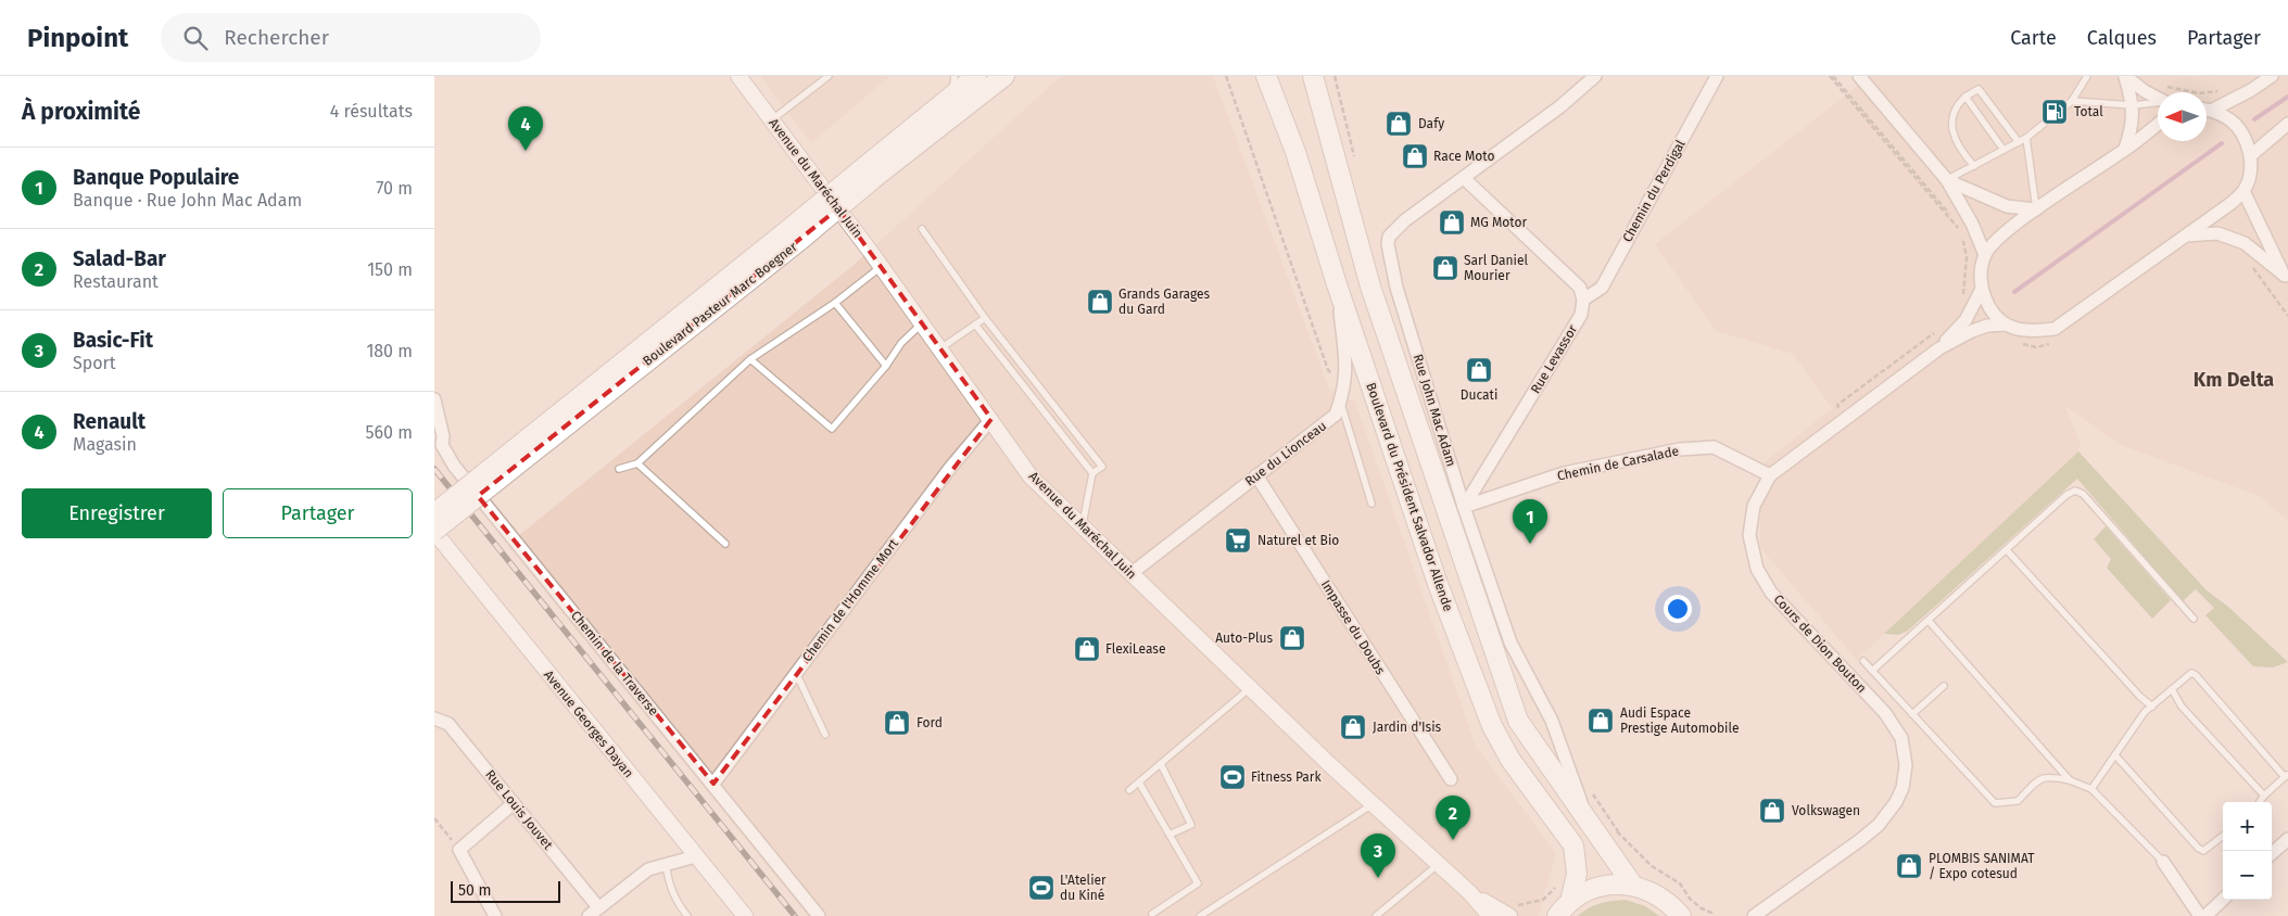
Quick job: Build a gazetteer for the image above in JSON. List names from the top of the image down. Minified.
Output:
{"streets":{"main road":["Boulevard Pasteur Marc Boegner","Boulevard du Président Salvador Allende"],"street":["Avenue du Maréchal Juin","Chemin du Perdigal","Rue Levassor","Rue John Mac Adam","Rue du Lionceau","Chemin de Carsalade","Chemin de l'Homme Mort","Impasse du Doubs","Cours de Dion Bouton","Chemin de la Traverse","Avenue Georges Dayan","Rue Louis Jouvet"]},"crossings":[["Avenue du Maréchal Juin","Rue du Lionceau"],["Avenue du Maréchal Juin","Chemin de l'Homme Mort"],["Chemin du Perdigal","Rue Levassor"],["Boulevard Pasteur Marc Boegner","Avenue Georges Dayan"],["Rue Levassor","Rue John Mac Adam"],["Rue Levassor","Chemin de Carsalade"],["Rue John Mac Adam","Chemin de Carsalade"],["Rue du Lionceau","Boulevard du Président Salvador Allende"],["Rue du Lionceau","Impasse du Doubs"],["Chemin de Carsalade","Cours de Dion Bouton"],["Chemin de l'Homme Mort","Chemin de la Traverse"]],"districts":["Km Delta"],"places":{"fuel station":["Total"],"shop":["Dafy","Race Moto","MG Motor","Sarl Daniel Mourier","Grands Garages du Gard","Ducati","Auto-Plus","FlexiLease","Audi Espace Prestige Automobile","Ford","Jardin d'Isis","Volkswagen","PLOMBIS SANIMAT / Expo cotesud"],"supermarket":["Naturel et Bio"],"sports":["Fitness Park","L'Atelier du Kiné"]},"scale_bar":"50 m","north":"left","page":{"header":"Pinpoint","search":"Rechercher","nav":["Carte","Calques","Partager"],"heading":["À proximité","4 résultats"],"pins":["4","1","2","3"],"list":[{"mark":"1","name":"Banque Populaire","note":"Banque · Rue John Mac Adam","value":"70 m"},{"mark":"2","name":"Salad-Bar","note":"Restaurant","value":"150 m"},{"mark":"3","name":"Basic-Fit","note":"Sport","value":"180 m"},{"mark":"4","name":"Renault","note":"Magasin","value":"560 m"}],"buttons":["Enregistrer","Partager"],"map_buttons":["+","−"],"scale":"50 m"}}
